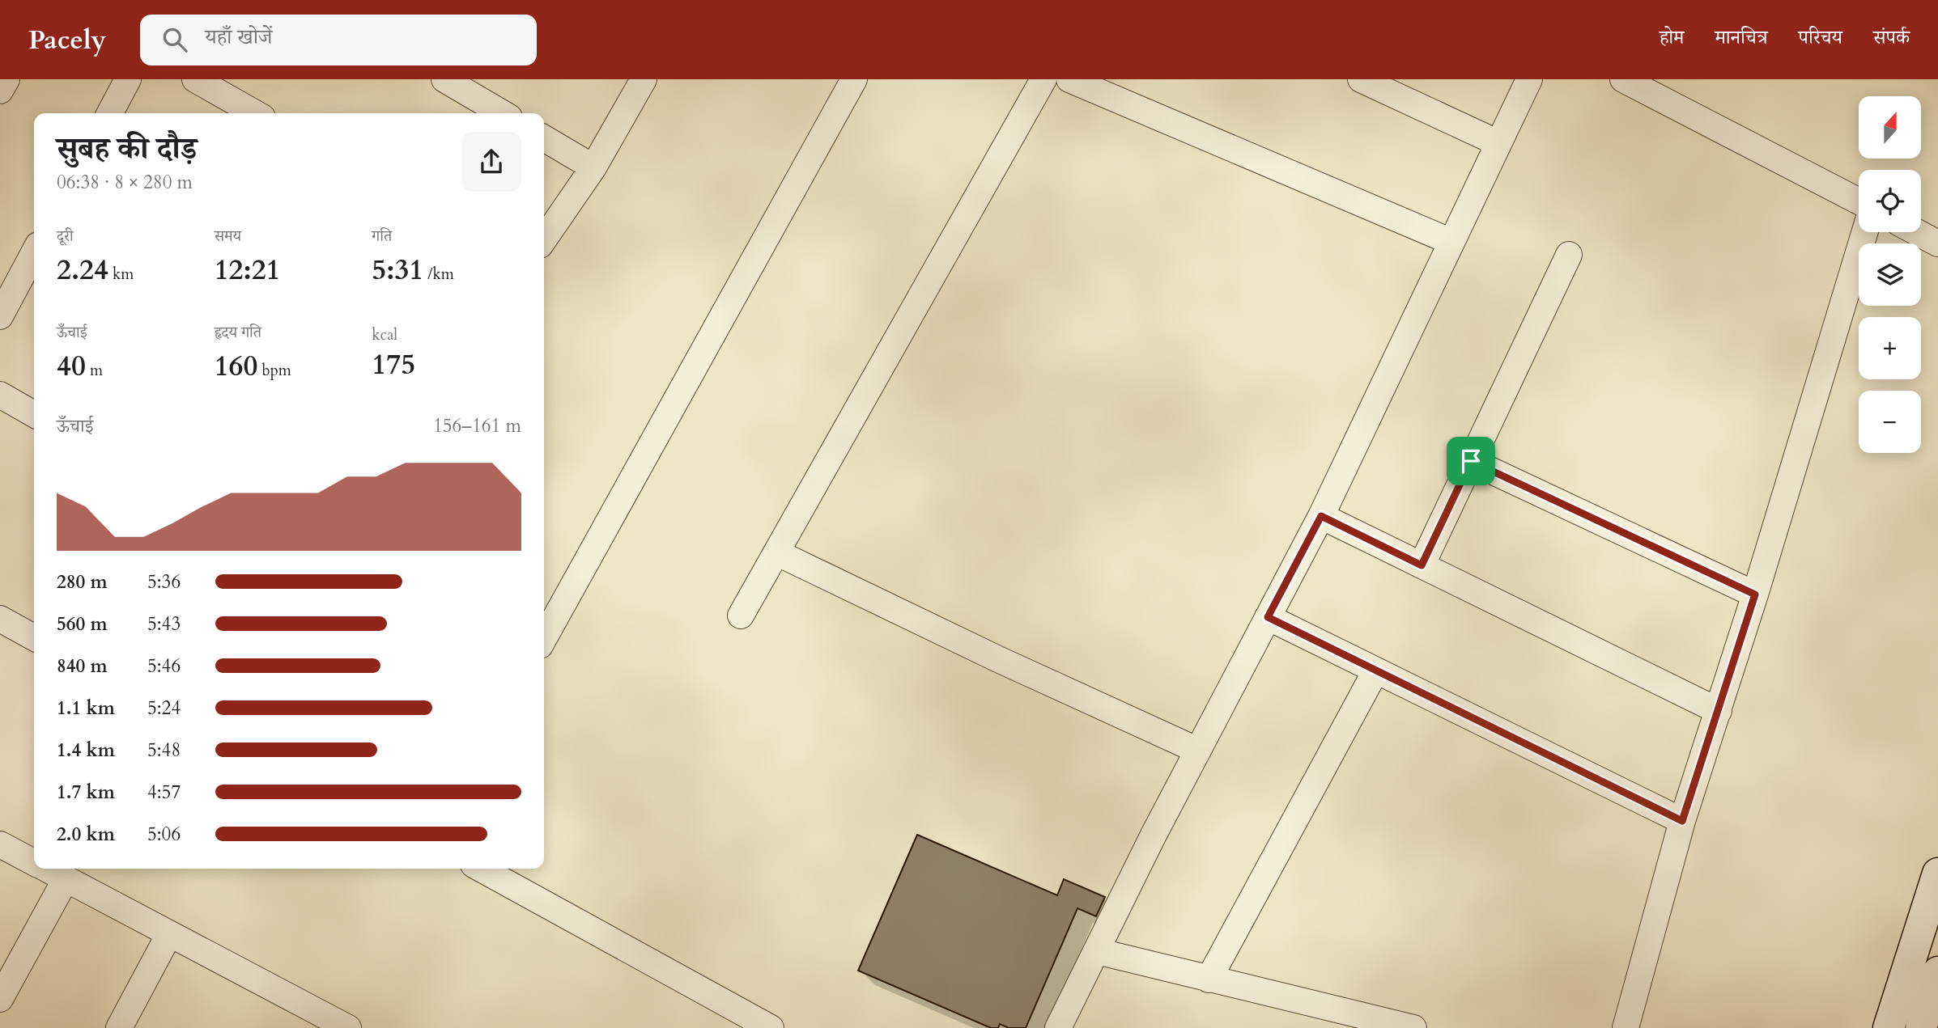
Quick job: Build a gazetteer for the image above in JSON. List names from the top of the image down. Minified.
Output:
{"north":"top","page":{"header":"Pacely","search":"यहाँ खोजें","nav":["होम","मानचित्र","परिचय","संपर्क"],"map_buttons":["+","−"],"heading":["सुबह की दौड़","06:38 · 8 × 280 m"],"stats":[["दूरी","2.24 km"],["समय","12:21"],["गति","5:31 /km"],["ऊँचाई","40 m"],["हृदय गति","160 bpm"],["kcal","175"]],"chart":["ऊँचाई","156–161 m"],"list":[{"name":"280 m","note":"5:36"},{"name":"560 m","note":"5:43"},{"name":"840 m","note":"5:46"},{"name":"1.1 km","note":"5:24"},{"name":"1.4 km","note":"5:48"},{"name":"1.7 km","note":"4:57"},{"name":"2.0 km","note":"5:06"}]}}
